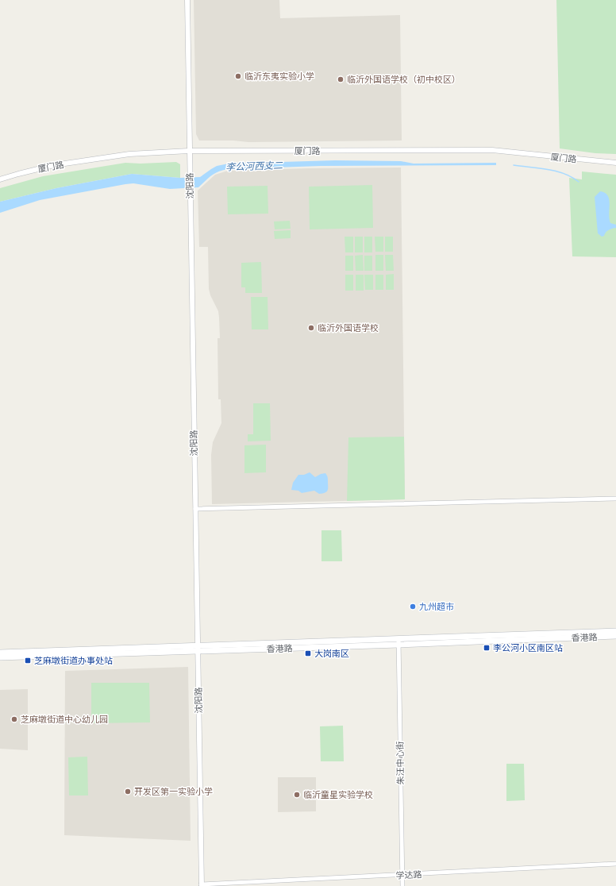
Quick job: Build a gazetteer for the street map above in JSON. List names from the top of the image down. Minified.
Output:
{"streets":{"main road":["香港路"],"street":["厦门路","沈阳路","朱汪中心街","学达路"]},"crossings":[["厦门路","沈阳路"],["沈阳路","香港路"],["沈阳路","学达路"],["香港路","朱汪中心街"],["朱汪中心街","学达路"]],"water":["李公河西支二"],"places":{"other":["临沂东夷实验小学","临沂外国语学校（初中校区）","临沂外国语学校","九州超市","芝麻墩街道中心幼儿园","开发区第一实验小学","临沂童星实验学校"],"transit":["李公河小区南区站","大岗南区","芝麻墩街道办事处站"]}}
